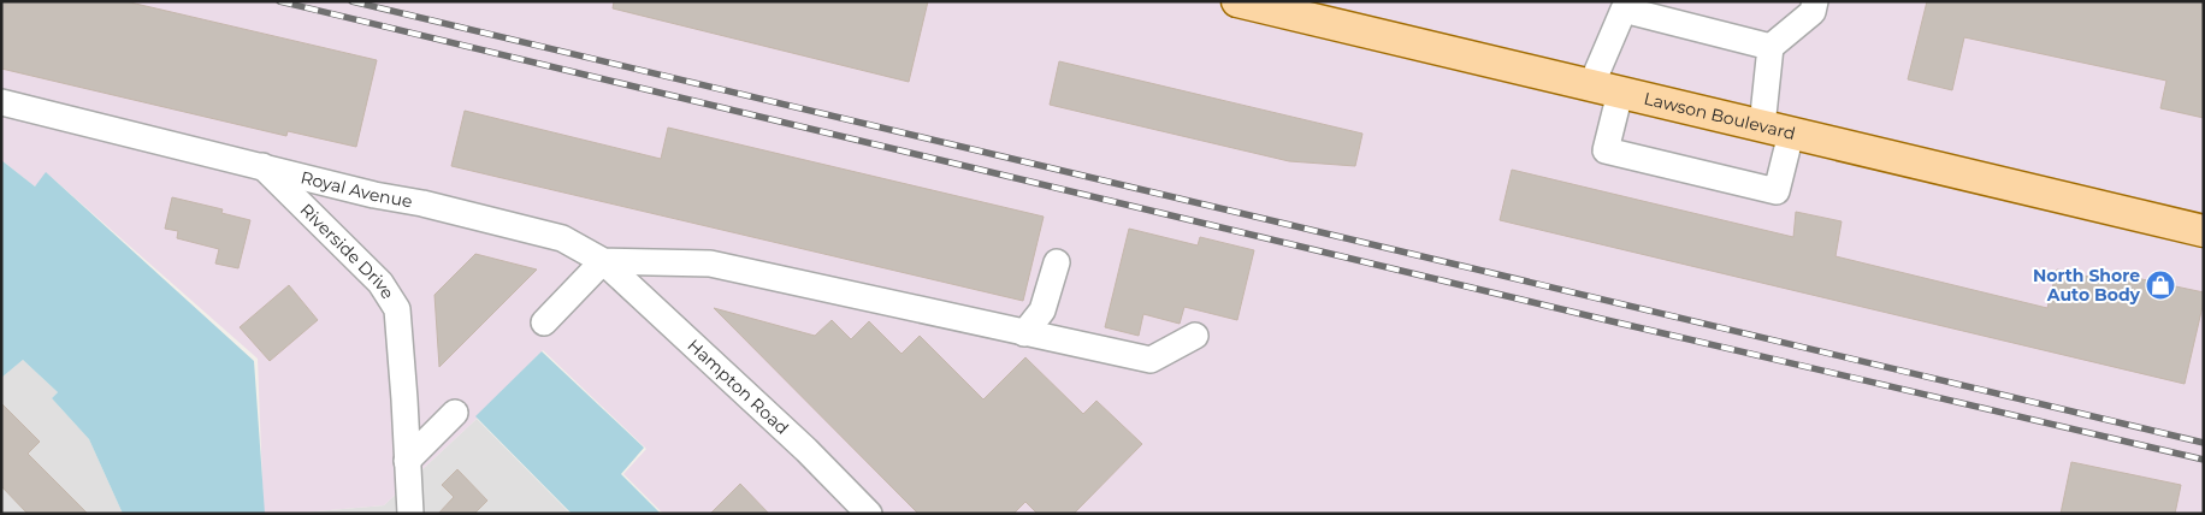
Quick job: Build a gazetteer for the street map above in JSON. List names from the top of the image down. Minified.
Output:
{"streets":{"main road":["Lawson Boulevard"],"street":["Royal Avenue","Riverside Drive","Hampton Road"]},"crossings":[["Royal Avenue","Riverside Drive"],["Royal Avenue","Hampton Road"]],"places":{"shop":["North Shore Auto Body"]}}
